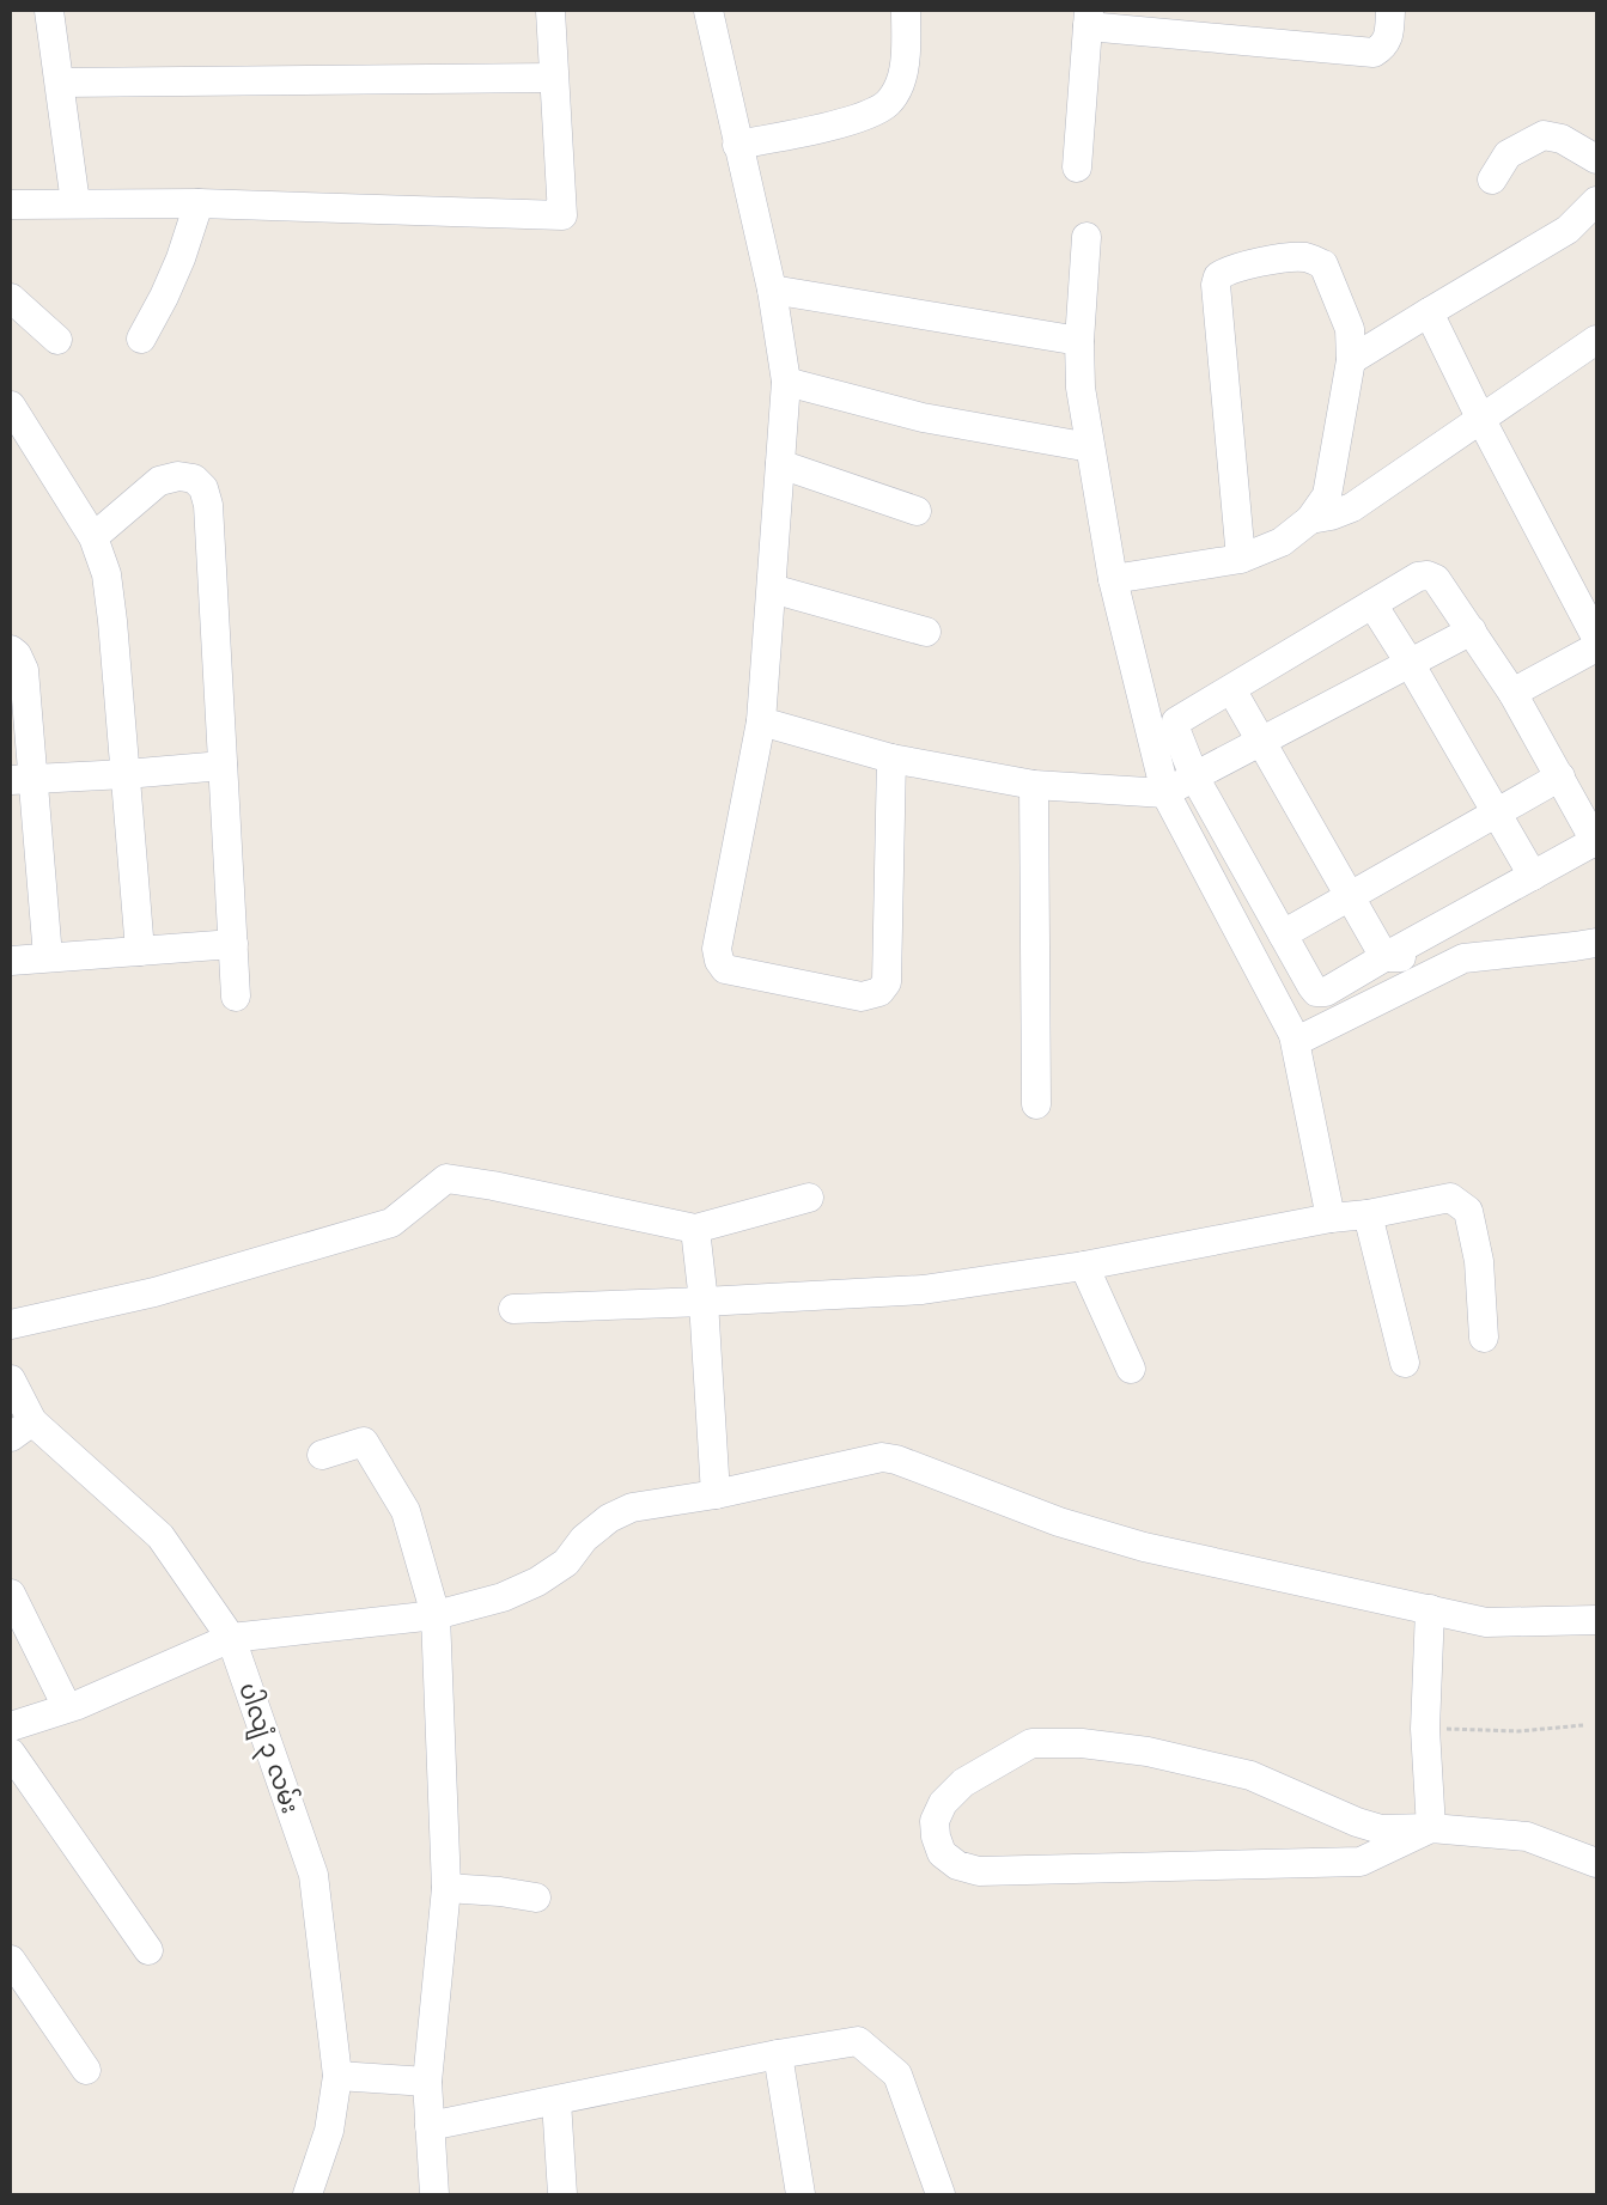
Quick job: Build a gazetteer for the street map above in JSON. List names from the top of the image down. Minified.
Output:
{"streets":{"street":["ပါလျံ ၃ လမ်း"]}}
